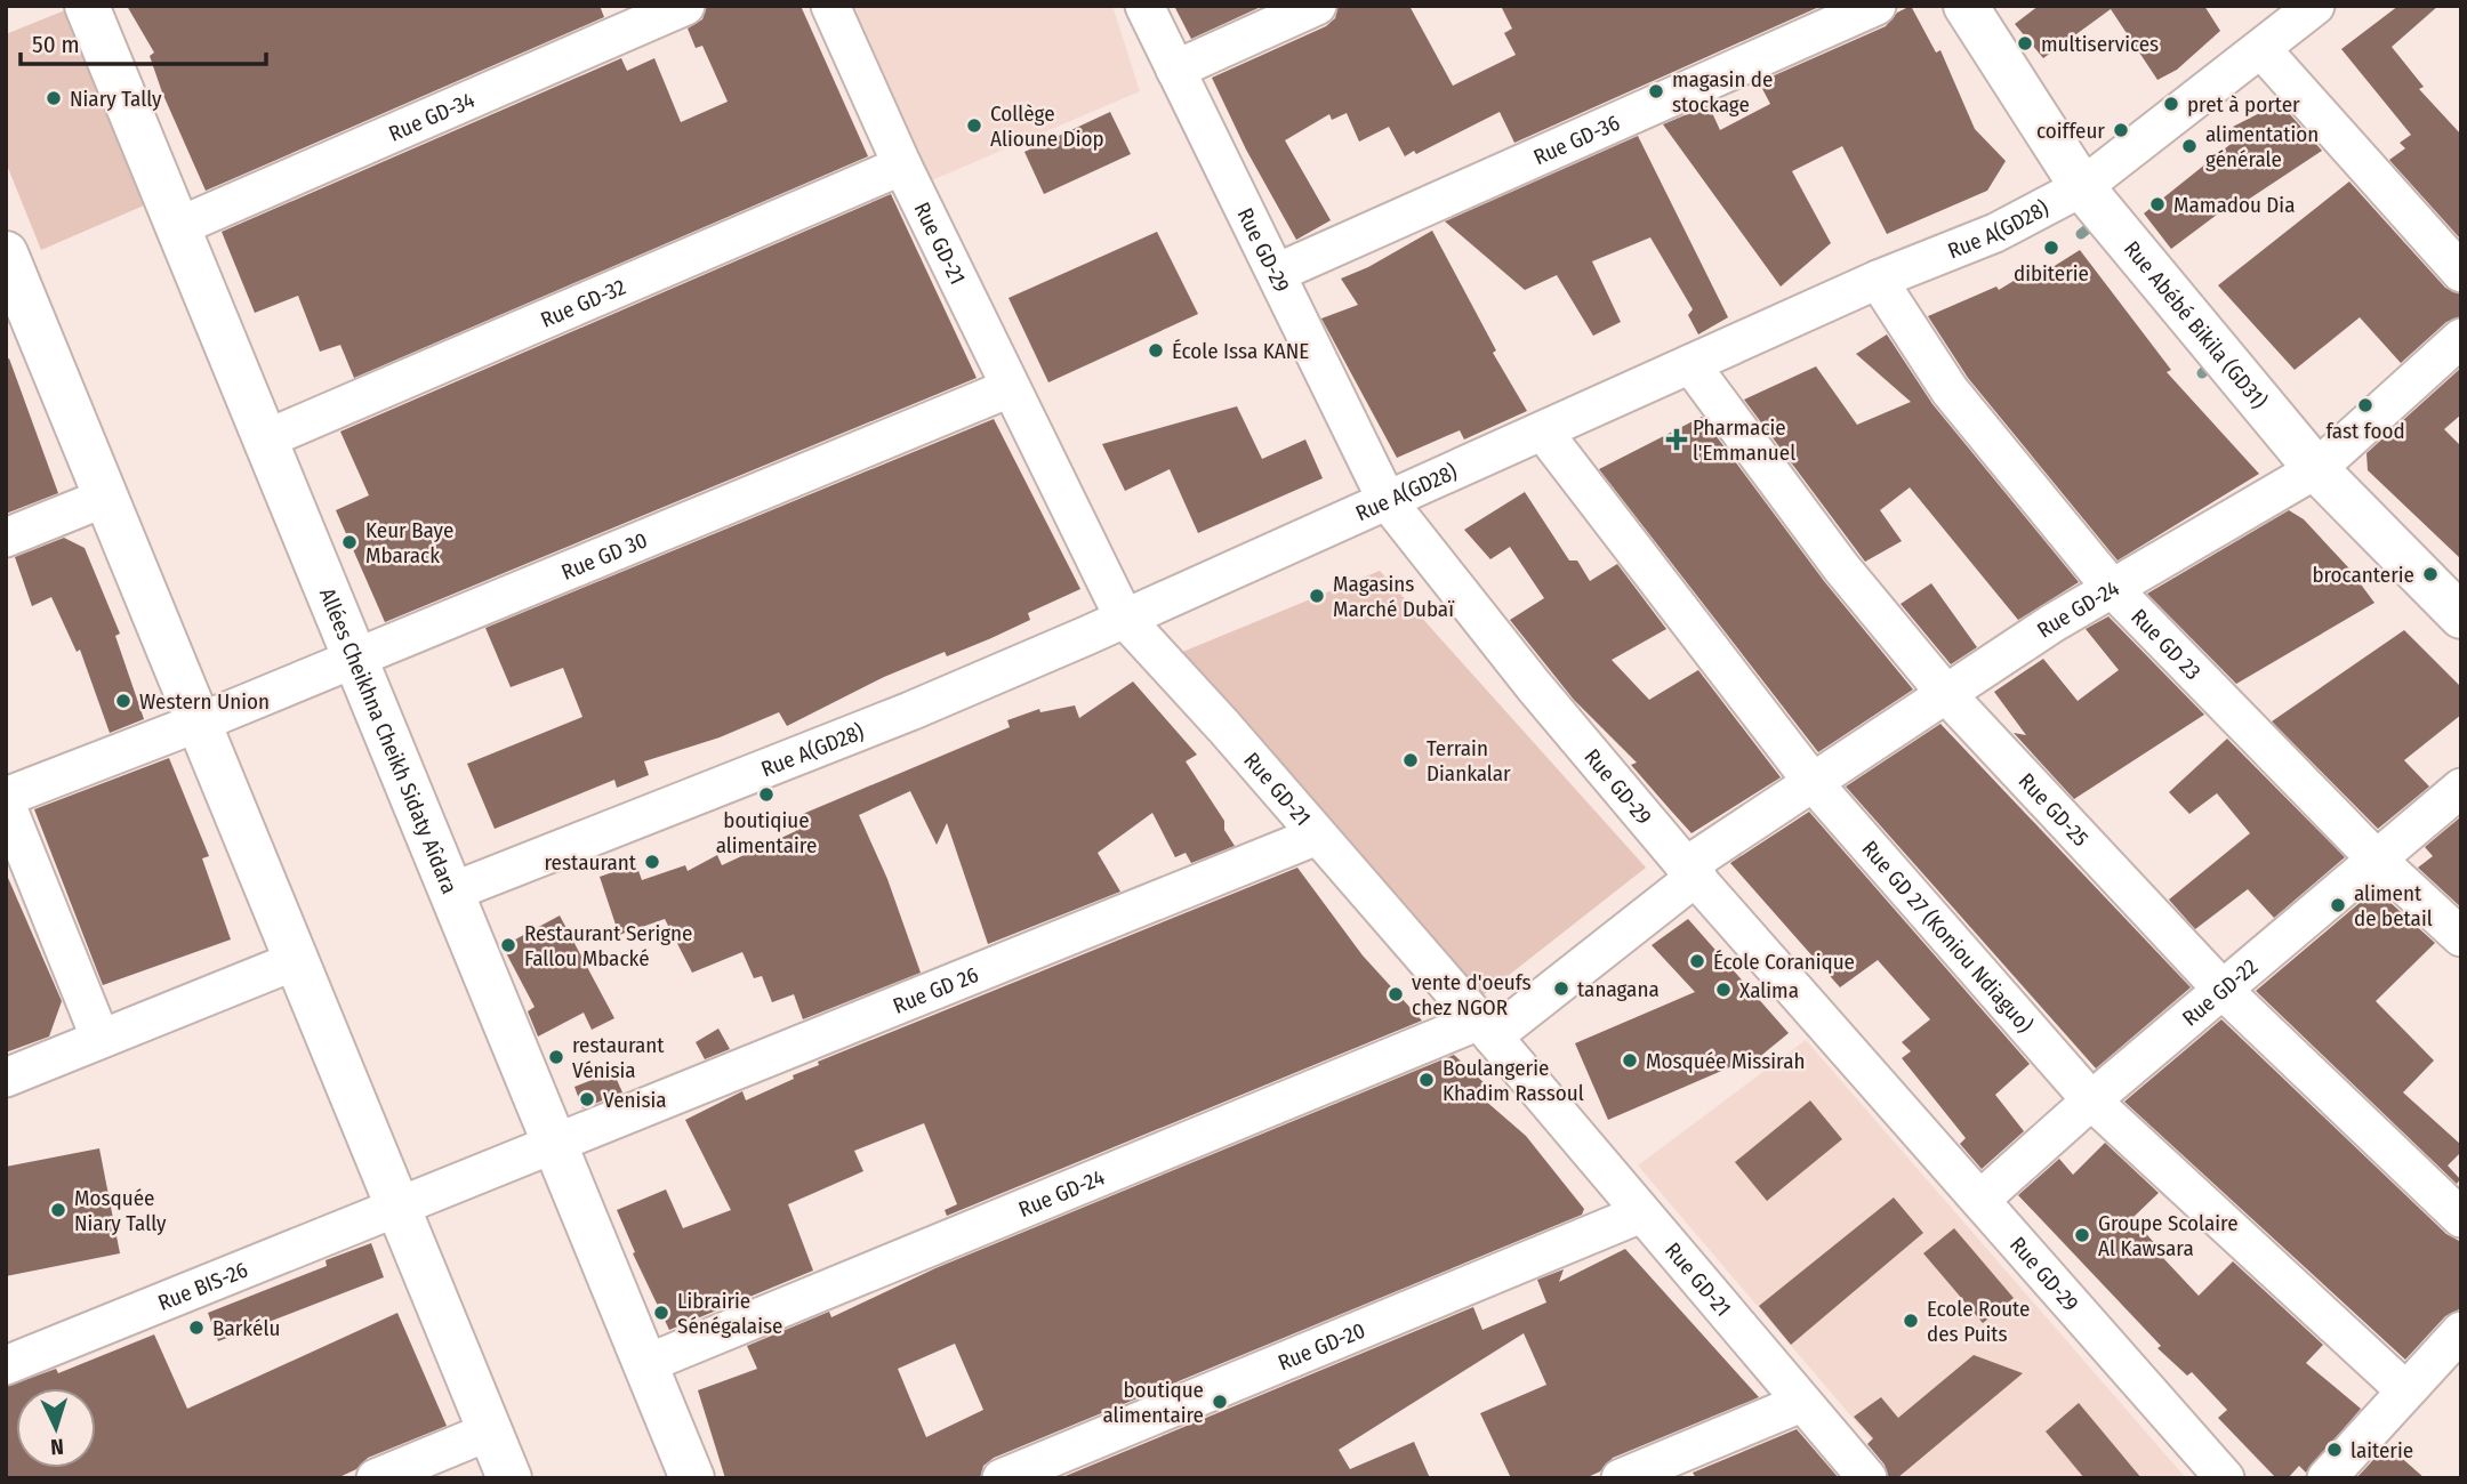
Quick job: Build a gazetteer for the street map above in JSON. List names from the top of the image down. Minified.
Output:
{"streets":{"main road":["Rue Abébé Bikila (GD31)","Allées Cheikhna Cheikh Sidaty Aîdara"],"street":["Rue GD-34","Rue GD-36","Rue A(GD28)","Rue GD-21","Rue GD-29","Rue GD-32","Rue GD 30","Rue GD-24","Rue GD 23","Rue GD-25","Rue GD 27 (Koniou Ndiaguo)","Rue GD 26","Rue GD-22","Rue BIS-26","Rue GD-20"]},"crossings":[["Rue GD-34","Allées Cheikhna Cheikh Sidaty Aîdara"],["Rue GD-36","Rue GD-29"],["Rue A(GD28)","Rue GD-21"],["Rue A(GD28)","Rue GD-29"],["Rue A(GD28)","Rue Abébé Bikila (GD31)"],["Rue A(GD28)","Rue GD 23"],["Rue A(GD28)","Allées Cheikhna Cheikh Sidaty Aîdara"],["Rue A(GD28)","Rue GD-25"],["Rue A(GD28)","Rue GD 27 (Koniou Ndiaguo)"],["Rue GD-21","Rue GD-32"],["Rue GD-21","Rue GD 30"],["Rue GD-21","Rue GD-24"],["Rue GD-21","Rue GD 26"],["Rue GD-21","Rue GD-20"],["Rue GD-29","Rue GD-24"],["Rue GD-29","Rue GD-22"],["Rue GD-32","Allées Cheikhna Cheikh Sidaty Aîdara"],["Rue Abébé Bikila (GD31)","Rue GD-24"],["Rue GD 30","Allées Cheikhna Cheikh Sidaty Aîdara"],["Rue GD-24","Rue GD 23"],["Rue GD-24","Allées Cheikhna Cheikh Sidaty Aîdara"],["Rue GD-24","Rue GD-25"],["Rue GD-24","Rue GD 27 (Koniou Ndiaguo)"],["Rue GD 23","Rue GD-22"],["Allées Cheikhna Cheikh Sidaty Aîdara","Rue GD 26"],["Rue GD-25","Rue GD-22"],["Rue GD 27 (Koniou Ndiaguo)","Rue GD-22"],["Rue GD 26","Rue BIS-26"]],"places":{"other":["multiservices","magasin de stockage","Niary Tally","pret à porter","Collège Alioune Diop","coiffeur","alimentation générale","Mamadou Dia","dibiterie","École Issa KANE","fast food","Keur Baye Mbarack","brocanterie","Magasins Marché Dubaï","Western Union","Terrain Diankalar","boutiqiue alimentaire","restaurant","aliment de betail","Restaurant Serigne Fallou Mbacké","École Coranique","tanagana","Xalima","vente d'oeufs chez NGOR","restaurant Vénisia","Mosquée Missirah","Boulangerie Khadim Rassoul","Venisia","Mosquée Niary Tally","Groupe Scolaire Al Kawsara","Librairie Sénégalaise","Ecole Route des Puits","Barkélu","boutique alimentaire","laiterie"],"health":["Pharmacie l'Emmanuel"]},"scale_bar":"50 m","north":"bottom"}
